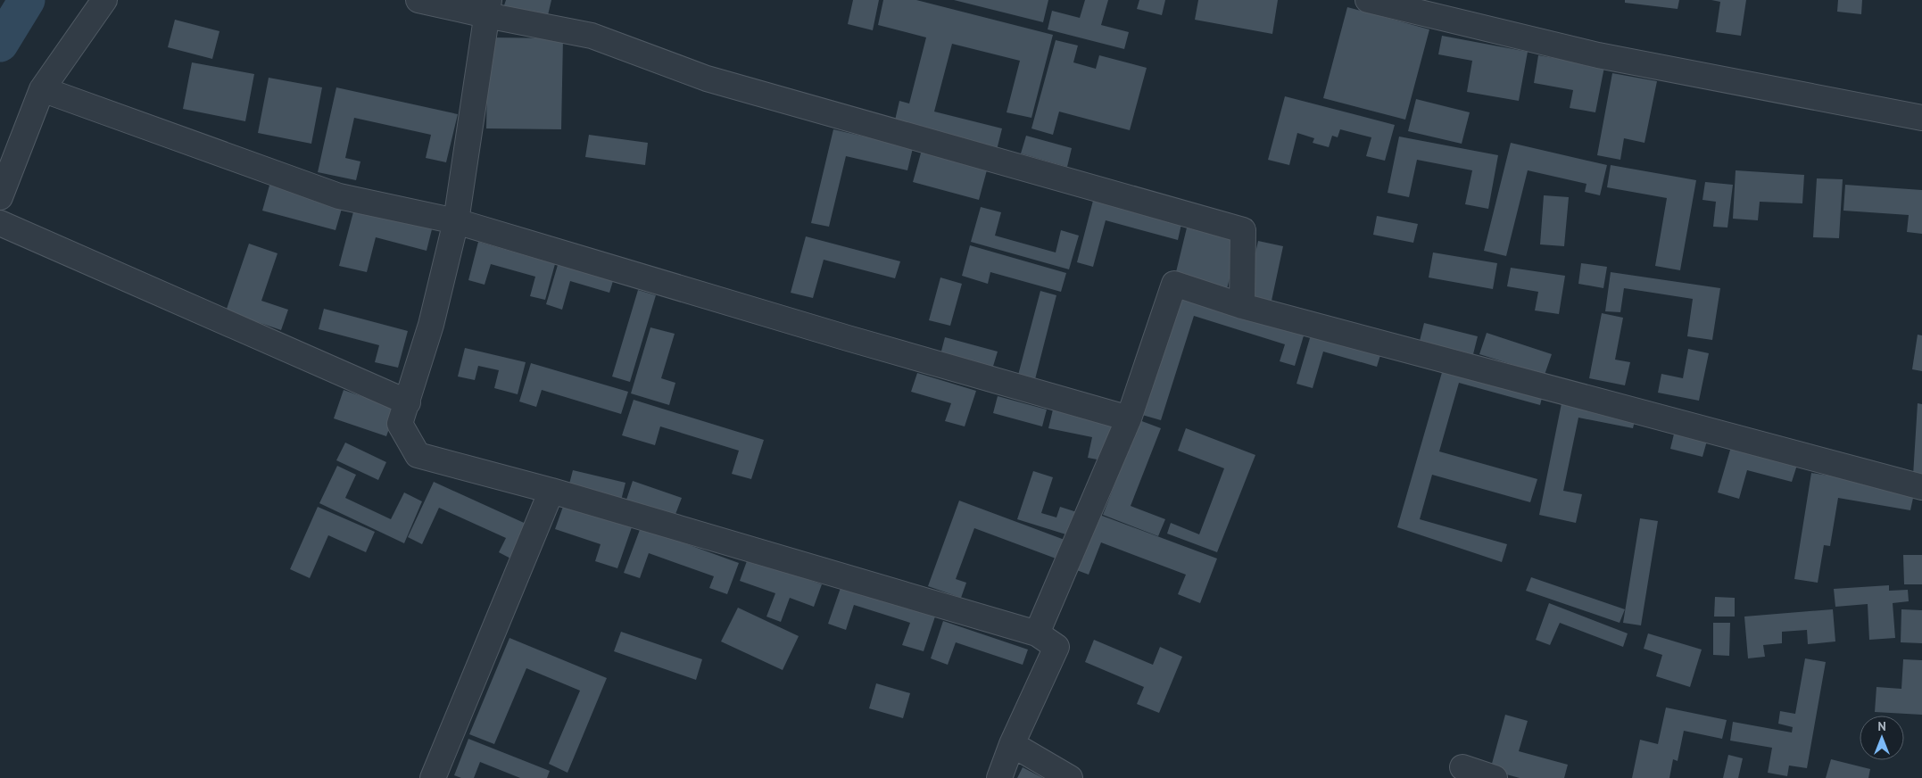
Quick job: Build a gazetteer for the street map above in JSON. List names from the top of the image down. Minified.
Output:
{"north":"top"}
